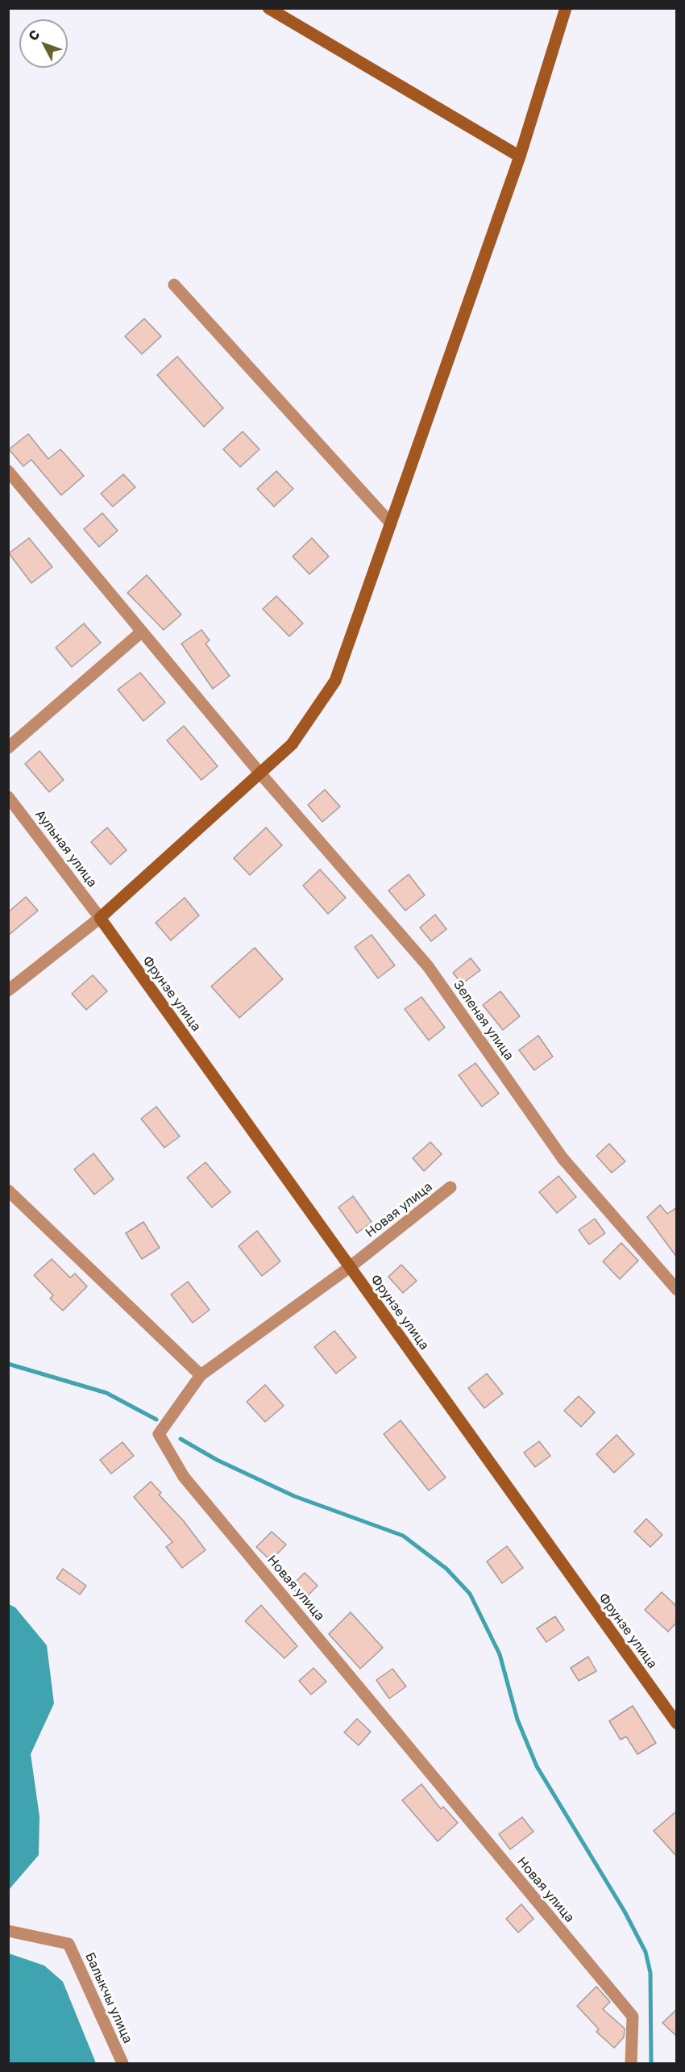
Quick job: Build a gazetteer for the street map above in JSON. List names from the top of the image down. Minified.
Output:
{"streets":{"street":["Аульная улица","Фрунзе улица","Зеленая улица","Новая улица","Балыкчы улица"]},"crossings":[["Аульная улица","Фрунзе улица"],["Фрунзе улица","Новая улица"]],"north":"top left"}
